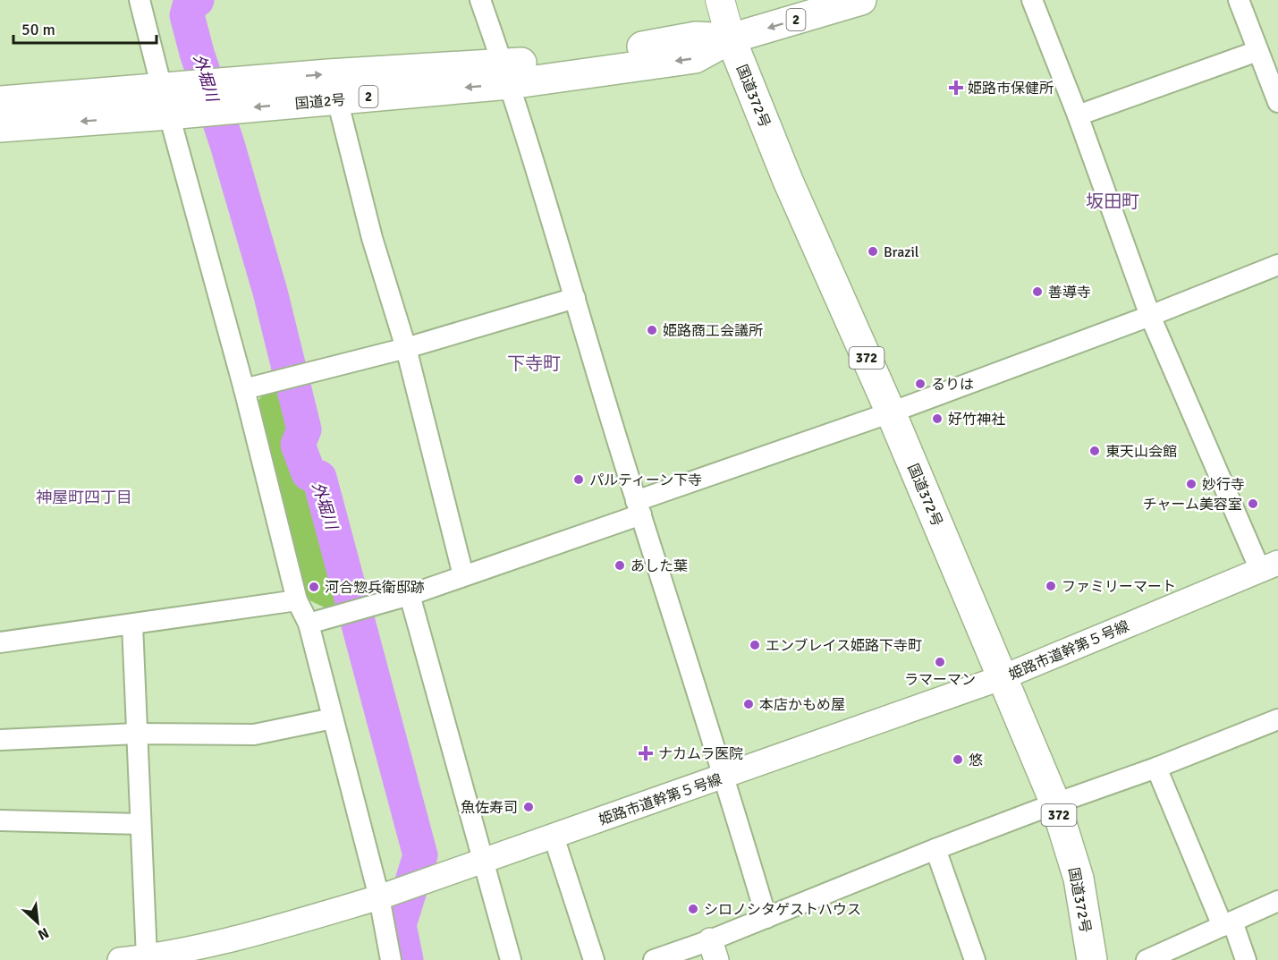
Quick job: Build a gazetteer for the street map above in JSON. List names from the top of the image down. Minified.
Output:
{"streets":{"highway":["2","国道372号","国道2号","372"],"street":["姫路市道幹第５号線"]},"crossings":[["国道372号","国道2号"],["国道372号","姫路市道幹第５号線"]],"districts":["坂田町","下寺町","神屋町四丁目"],"water":["外堀川"],"places":{"health":["姫路市保健所","ナカムラ医院"],"other":["Brazil","善導寺","姫路商工会議所","るりは","好竹神社","東天山会館","パルティーン下寺","妙行寺","チャーム美容室","あした葉","ファミリーマート","河合惣兵衛邸跡","エンブレイス姫路下寺町","ラマーマン","本店かもめ屋","悠","魚佐寿司","シロノシタゲストハウス"]},"scale_bar":"50 m","north":"bottom right"}
